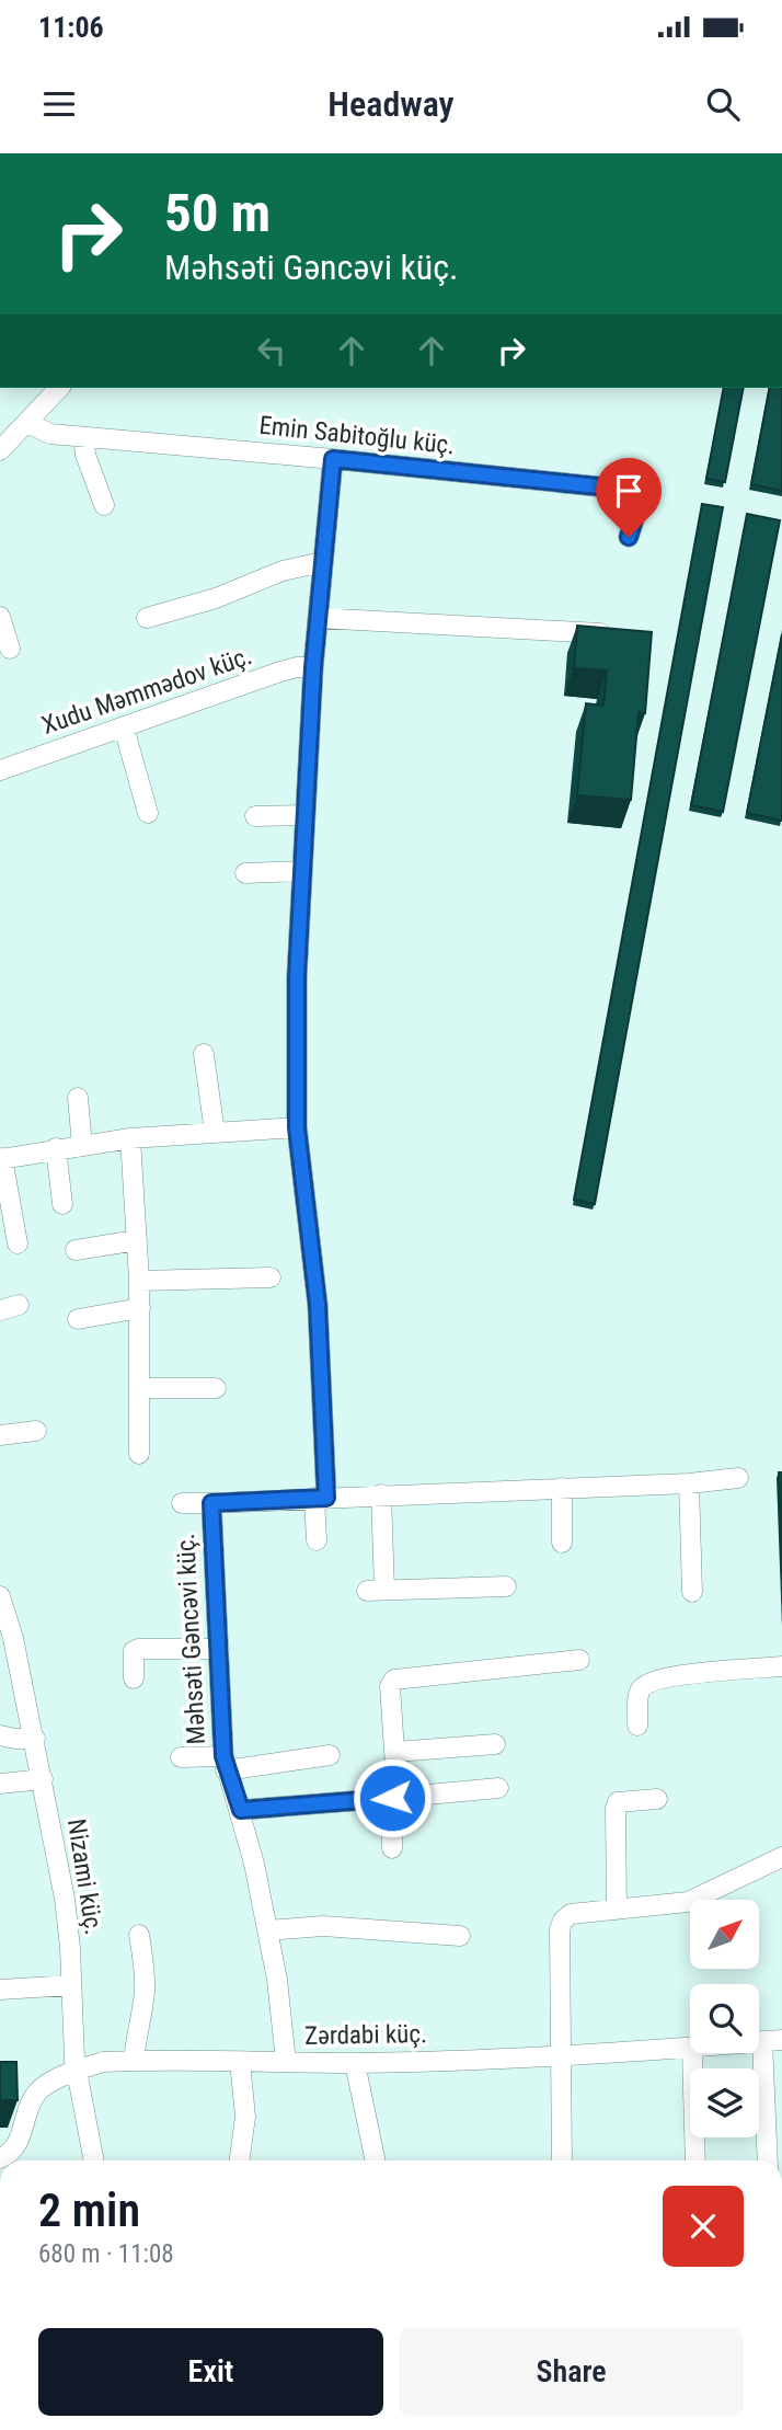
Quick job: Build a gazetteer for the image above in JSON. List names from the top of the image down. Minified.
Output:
{"streets":{"street":["Emin Sabitoğlu küç.","Xudu Məmmədov küç.","Məhsəti Gəncəvi küç.","Nizami küç.","Zərdabi küç."]},"crossings":[["Məhsəti Gəncəvi küç.","Zərdabi küç."],["Nizami küç.","Zərdabi küç."]],"north":"top right","page":{"status":"11:06","header":"Headway","turn":["50 m","Məhsəti Gəncəvi küç."],"heading":["2 min","680 m · 11:08"],"buttons":["Exit","Share"]}}
